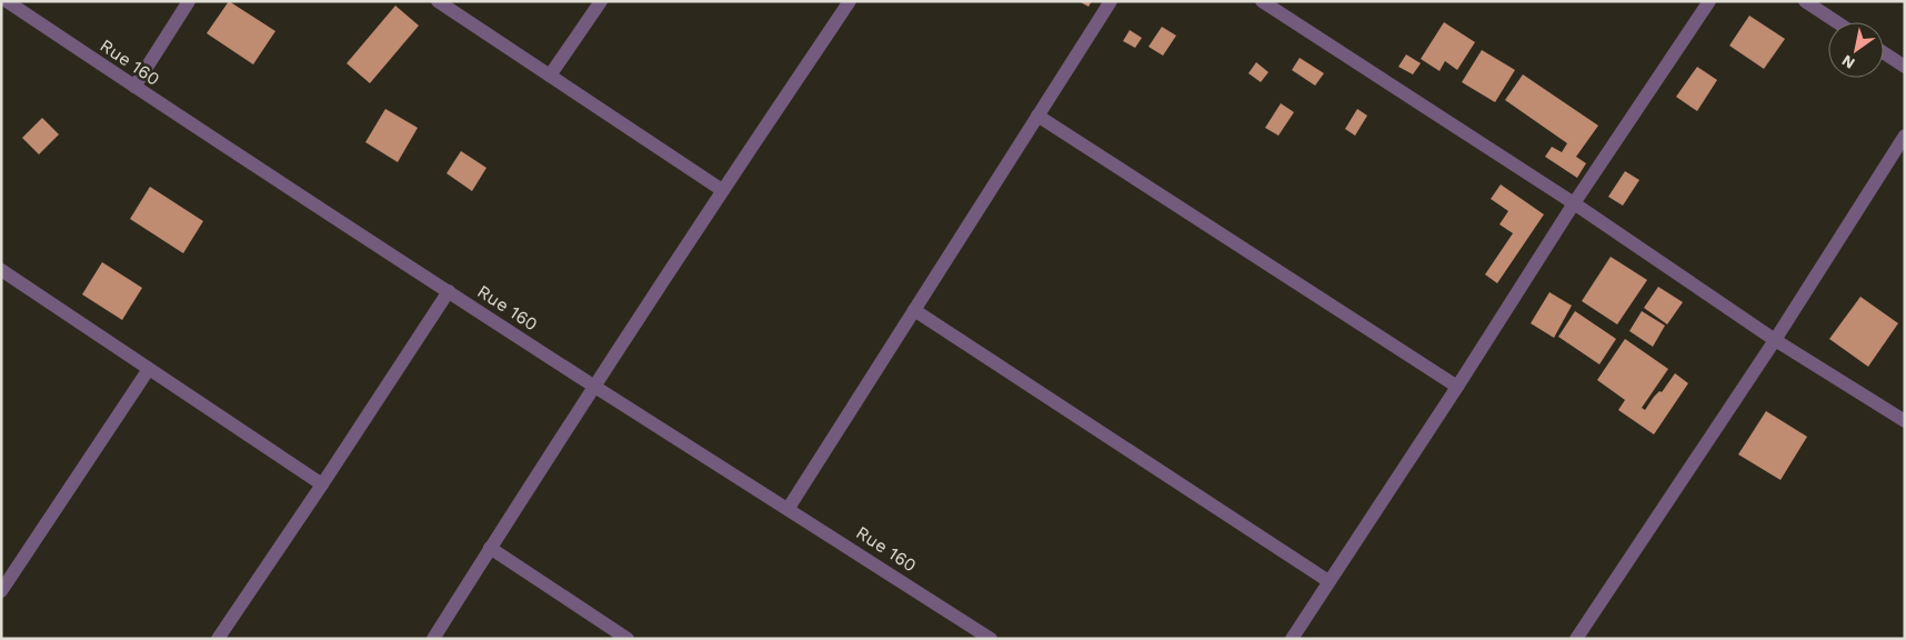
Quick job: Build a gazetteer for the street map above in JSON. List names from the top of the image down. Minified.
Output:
{"streets":{"street":["Rue 160"]},"north":"bottom left"}
